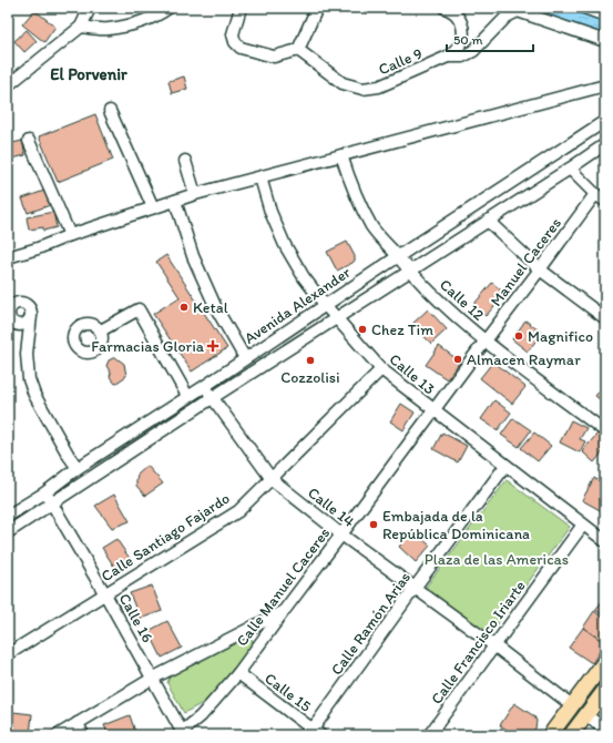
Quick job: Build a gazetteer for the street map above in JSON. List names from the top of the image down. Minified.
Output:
{"streets":{"street":["Calle 9","Manuel Caceres","Calle 12","Avenida Alexander","Calle 13","Calle 14","Calle Santiago Fajardo","Calle Manuel Caceres","Calle 16","Calle Ramón Arias","Calle Francisco Iriarte","Calle 15"]},"crossings":[["Manuel Caceres","Calle 12"],["Manuel Caceres","Calle 13"],["Manuel Caceres","Calle Manuel Caceres"],["Calle 12","Avenida Alexander"],["Avenida Alexander","Calle 13"],["Avenida Alexander","Calle 14"],["Avenida Alexander","Calle 16"],["Calle 13","Calle Santiago Fajardo"],["Calle 13","Calle Manuel Caceres"],["Calle 13","Calle Ramón Arias"],["Calle 13","Calle Francisco Iriarte"],["Calle 14","Calle Santiago Fajardo"],["Calle 14","Calle Manuel Caceres"],["Calle 14","Calle Ramón Arias"],["Calle 14","Calle Francisco Iriarte"],["Calle Santiago Fajardo","Calle 16"],["Calle Manuel Caceres","Calle 16"],["Calle Manuel Caceres","Calle 15"],["Calle Ramón Arias","Calle 15"]],"districts":["El Porvenir"],"parks":["Plaza de las Americas"],"places":{"other":["Ketal","Chez Tim","Magnifico","Almacen Raymar","Cozzolisi","Embajada de la República Dominicana"],"health":["Farmacias Gloria"]},"scale_bar":"50 m"}
